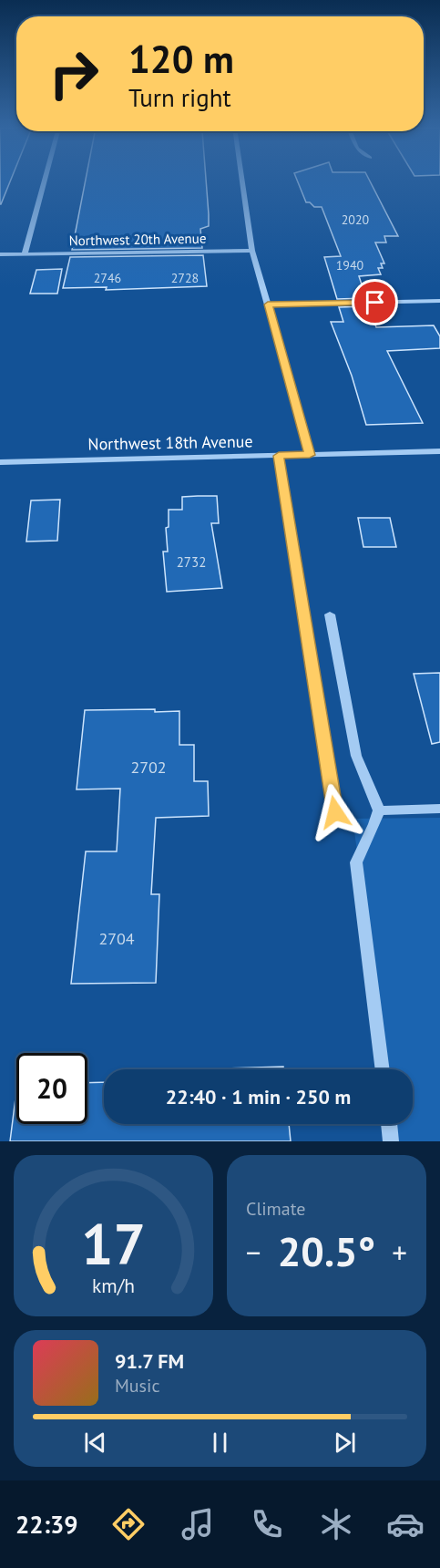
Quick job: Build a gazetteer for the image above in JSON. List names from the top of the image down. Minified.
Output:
{"streets":{"street":["Northwest 20th Avenue","Northwest 18th Avenue"]},"house_numbers":["2020","1940","2746","2728","2732","2702","2704"],"page":{"turn":["120 m","Turn right"],"limit":"20","trip":"22:40 · 1 min · 250 m","tile":"Climate","heat":["−","20.5°","+"],"song":["91.7 FM","Music"],"tabs":"22:39","gauge":["17","km/h"]}}
